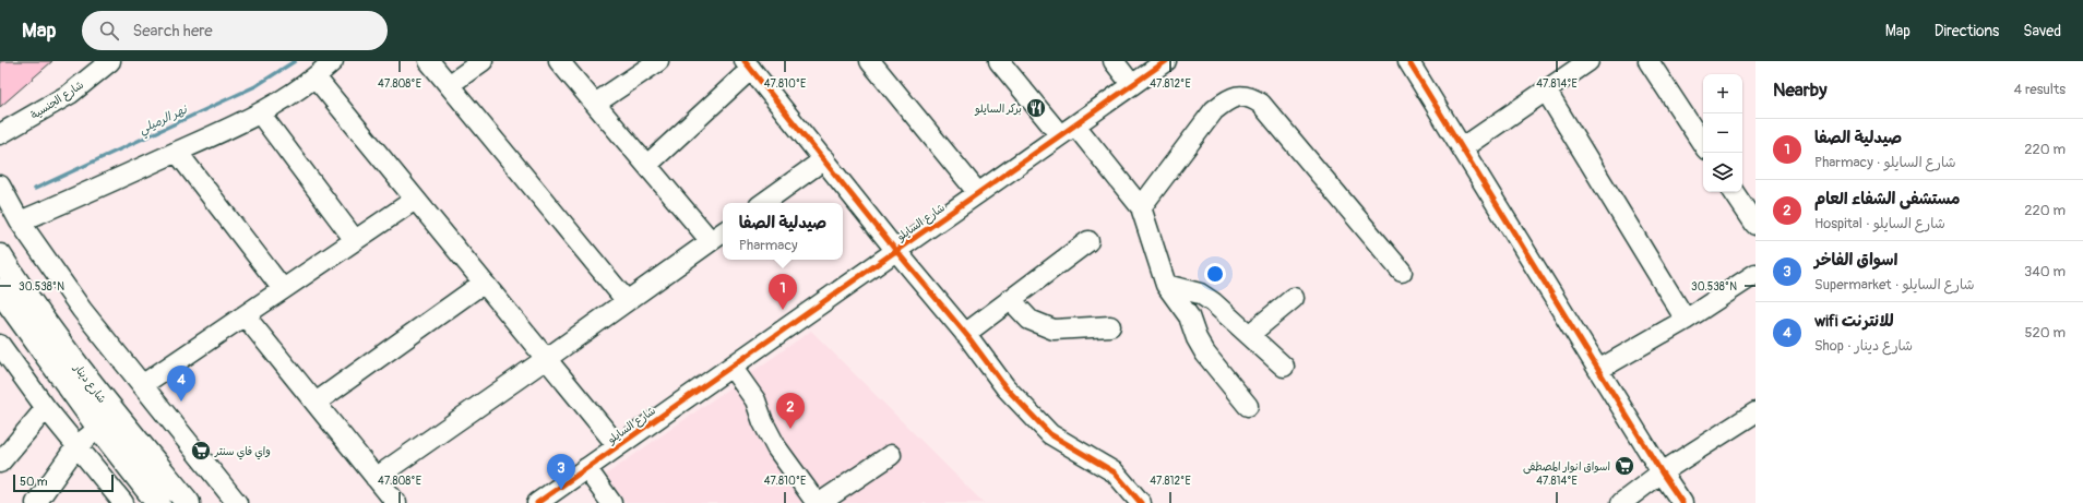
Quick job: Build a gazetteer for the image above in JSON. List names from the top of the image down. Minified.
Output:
{"streets":{"main road":["شارع دينار"],"street":["شارع الجنسية","شارع السايلو"]},"water":["نهر الرميلي"],"places":{"restaurant":["بركر السايلو"],"supermarket":["واي فاي سنتر","اسواق انوار المصطفى"]},"scale_bar":"50 m","page":{"header":"Map","search":"Search here","nav":["Map","Directions","Saved"],"heading":["Nearby","4 results"],"map_buttons":["+","−"],"list":[{"mark":"1","name":"صيدلية الصفا","note":"Pharmacy · شارع السايلو","value":"220 m"},{"mark":"2","name":"مستشفى الشفاء العام","note":"Hospital · شارع السايلو","value":"220 m"},{"mark":"3","name":"اسواق الفاخر","note":"Supermarket · شارع السايلو","value":"340 m"},{"mark":"4","name":"wifi للانترنت","note":"Shop · شارع دينار","value":"520 m"}],"popup":["صيدلية الصفا","Pharmacy"],"pins":["1","4","2","3"],"scale":"50 m"},"coordinates":["47.808°E","47.810°E","47.812°E","47.814°E","30.538°N"]}
